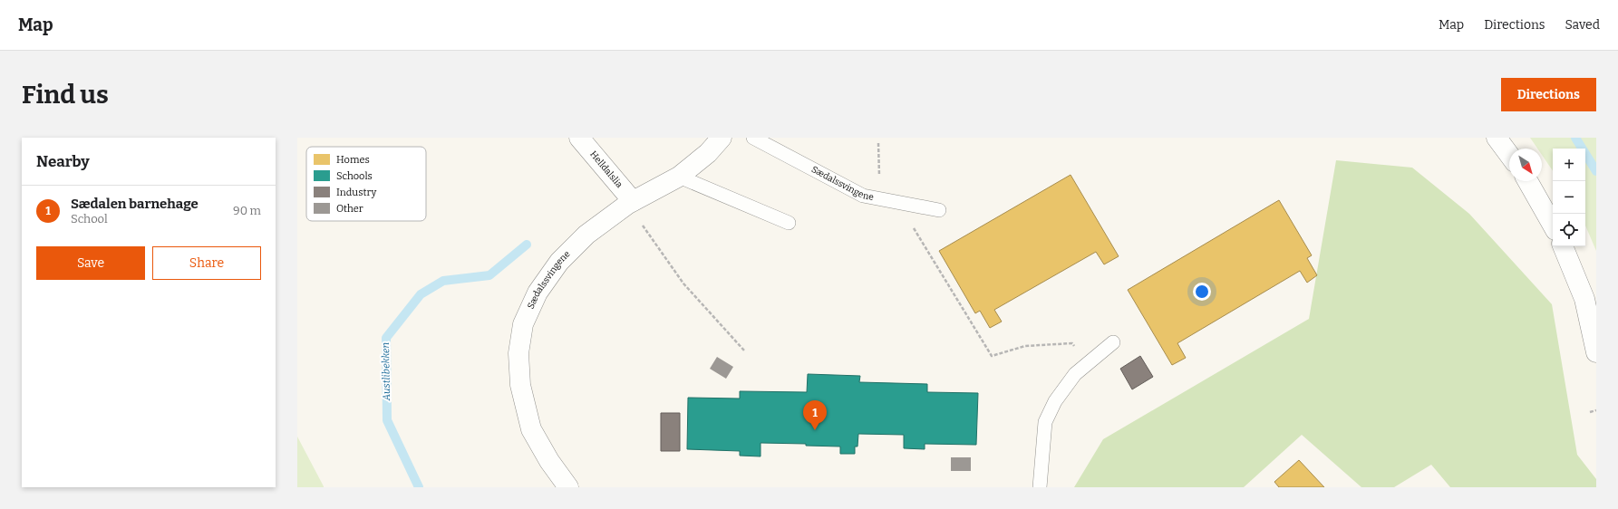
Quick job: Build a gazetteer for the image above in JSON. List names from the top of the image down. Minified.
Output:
{"streets":{"street":["Helldalslia","Sædalssvingene"]},"crossings":[["Helldalslia","Sædalssvingene"]],"water":["Austlibekken"],"legend":["Homes","Schools","Industry","Other"],"north":"bottom right","page":{"header":"Map","nav":["Map","Directions","Saved"],"buttons":["Directions",["Save","Share"]],"title":"Find us","heading":"Nearby","map_buttons":["+","−"],"list":[{"mark":"1","name":"Sædalen barnehage","note":"School","value":"90 m"}],"pins":"1"}}
